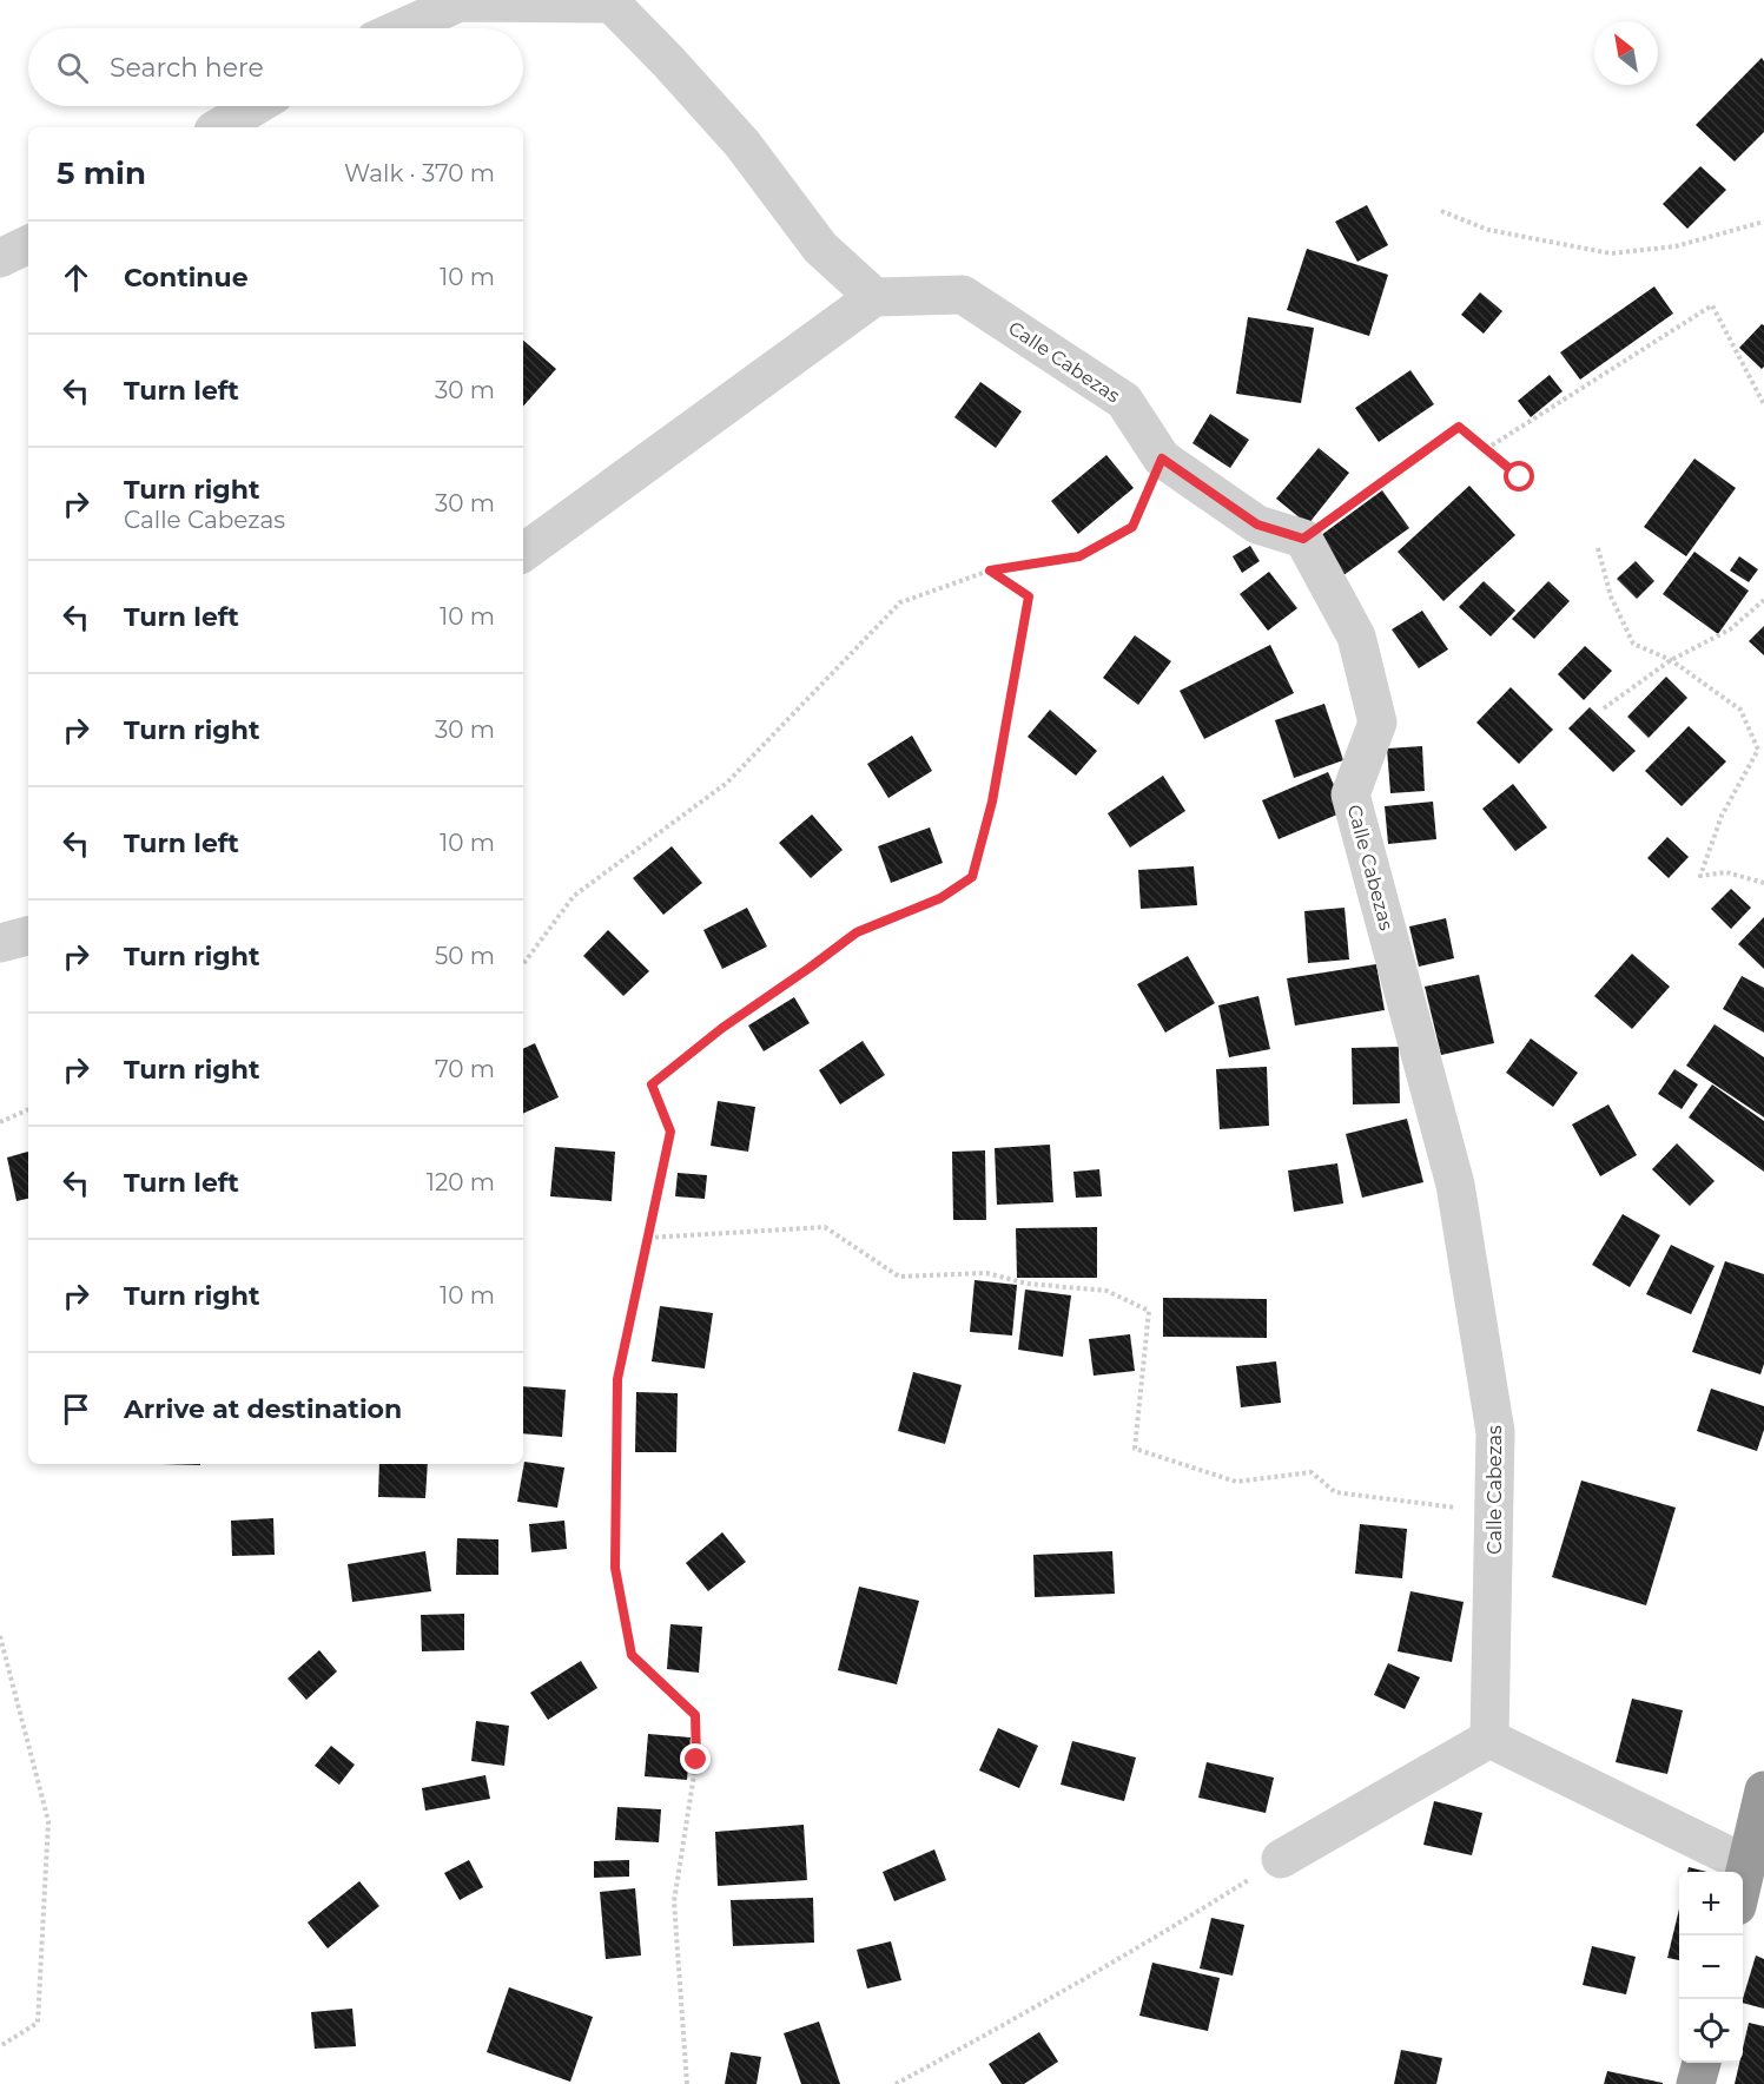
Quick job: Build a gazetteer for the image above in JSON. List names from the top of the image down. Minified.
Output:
{"streets":{"street":["Calle Cabezas"]},"north":"top left","page":{"search":"Search here","heading":["5 min","Walk · 370 m"],"list":[["Continue","10 m"],["Turn left","30 m"],["Turn right","Calle Cabezas","30 m"],["Turn left","10 m"],["Turn right","30 m"],["Turn left","10 m"],["Turn right","50 m"],["Turn right","70 m"],["Turn left","120 m"],["Turn right","10 m"],"Arrive at destination"],"map_buttons":["+","−"]}}
